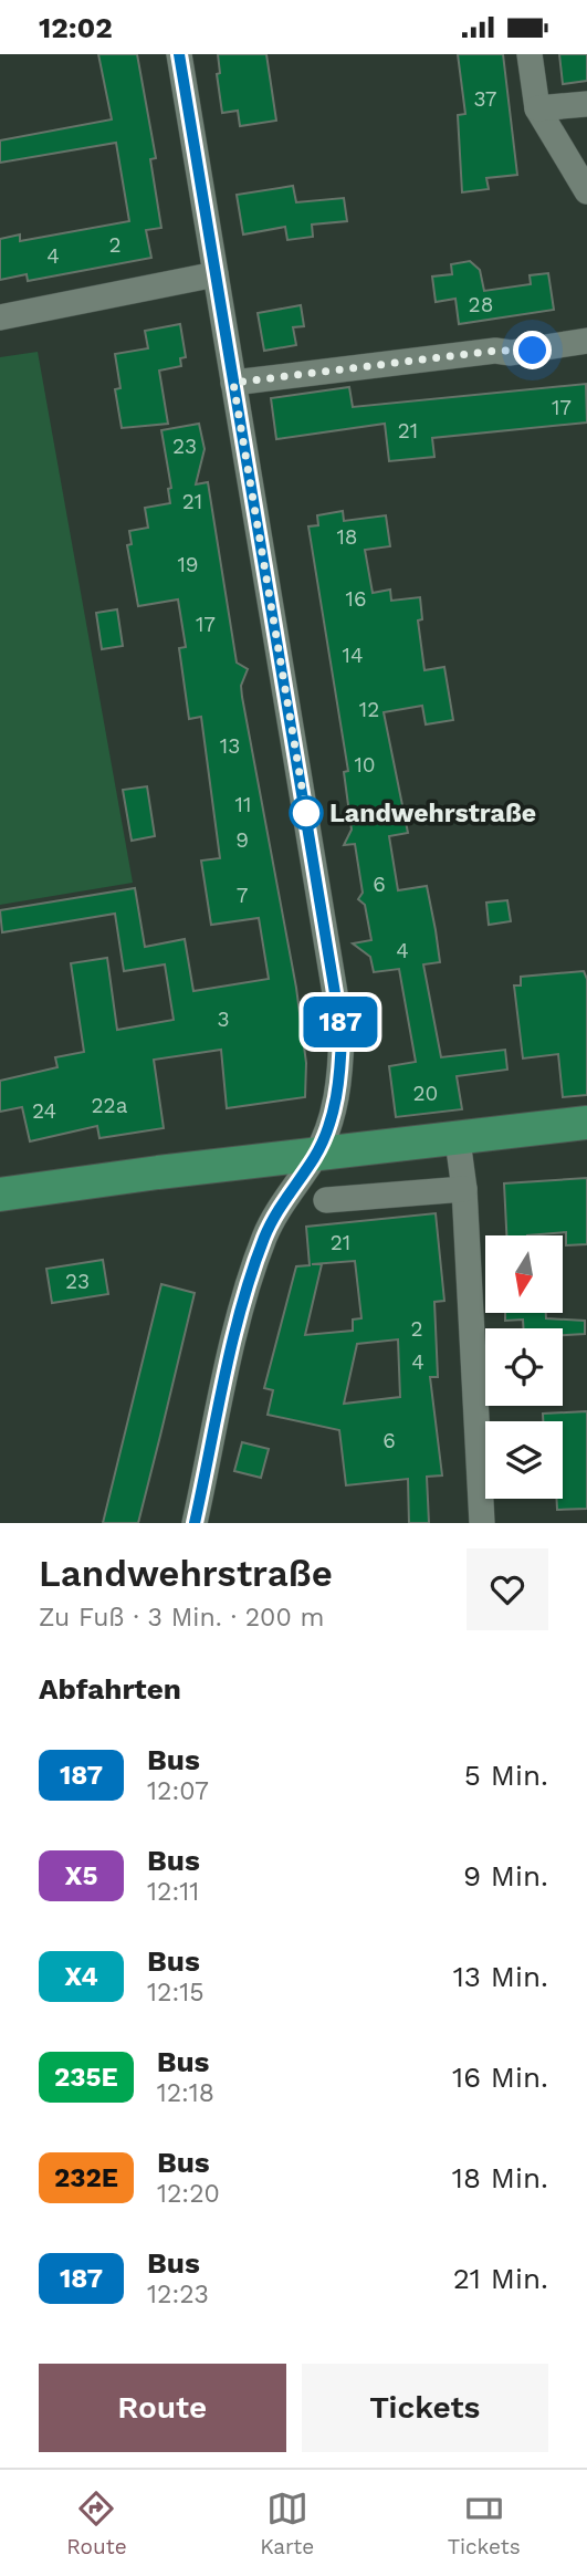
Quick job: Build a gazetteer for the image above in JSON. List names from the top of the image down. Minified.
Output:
{"places":["Landwehrstraße"],"lines":["bus line 187"],"house_numbers":["37","2","4","28","17","21","23","21","18","19","16","17","14","12","13","10","11","9","6","7","4","3","20","22a","24","21","23","2","4","6"],"north":"bottom","page":{"status":"12:02","on_map":"187","heading":[["Landwehrstraße","Zu Fuß · 3 Min. · 200 m"],"Abfahrten"],"list":[{"mark":"187","name":"Bus","note":"12:07","value":"5 Min."},{"mark":"X5","name":"Bus","note":"12:11","value":"9 Min."},{"mark":"X4","name":"Bus","note":"12:15","value":"13 Min."},{"mark":"235E","name":"Bus","note":"12:18","value":"16 Min."},{"mark":"232E","name":"Bus","note":"12:20","value":"18 Min."},{"mark":"187","name":"Bus","note":"12:23","value":"21 Min."}],"buttons":["Route","Tickets"],"tabs":["Route","Karte","Tickets"]}}
